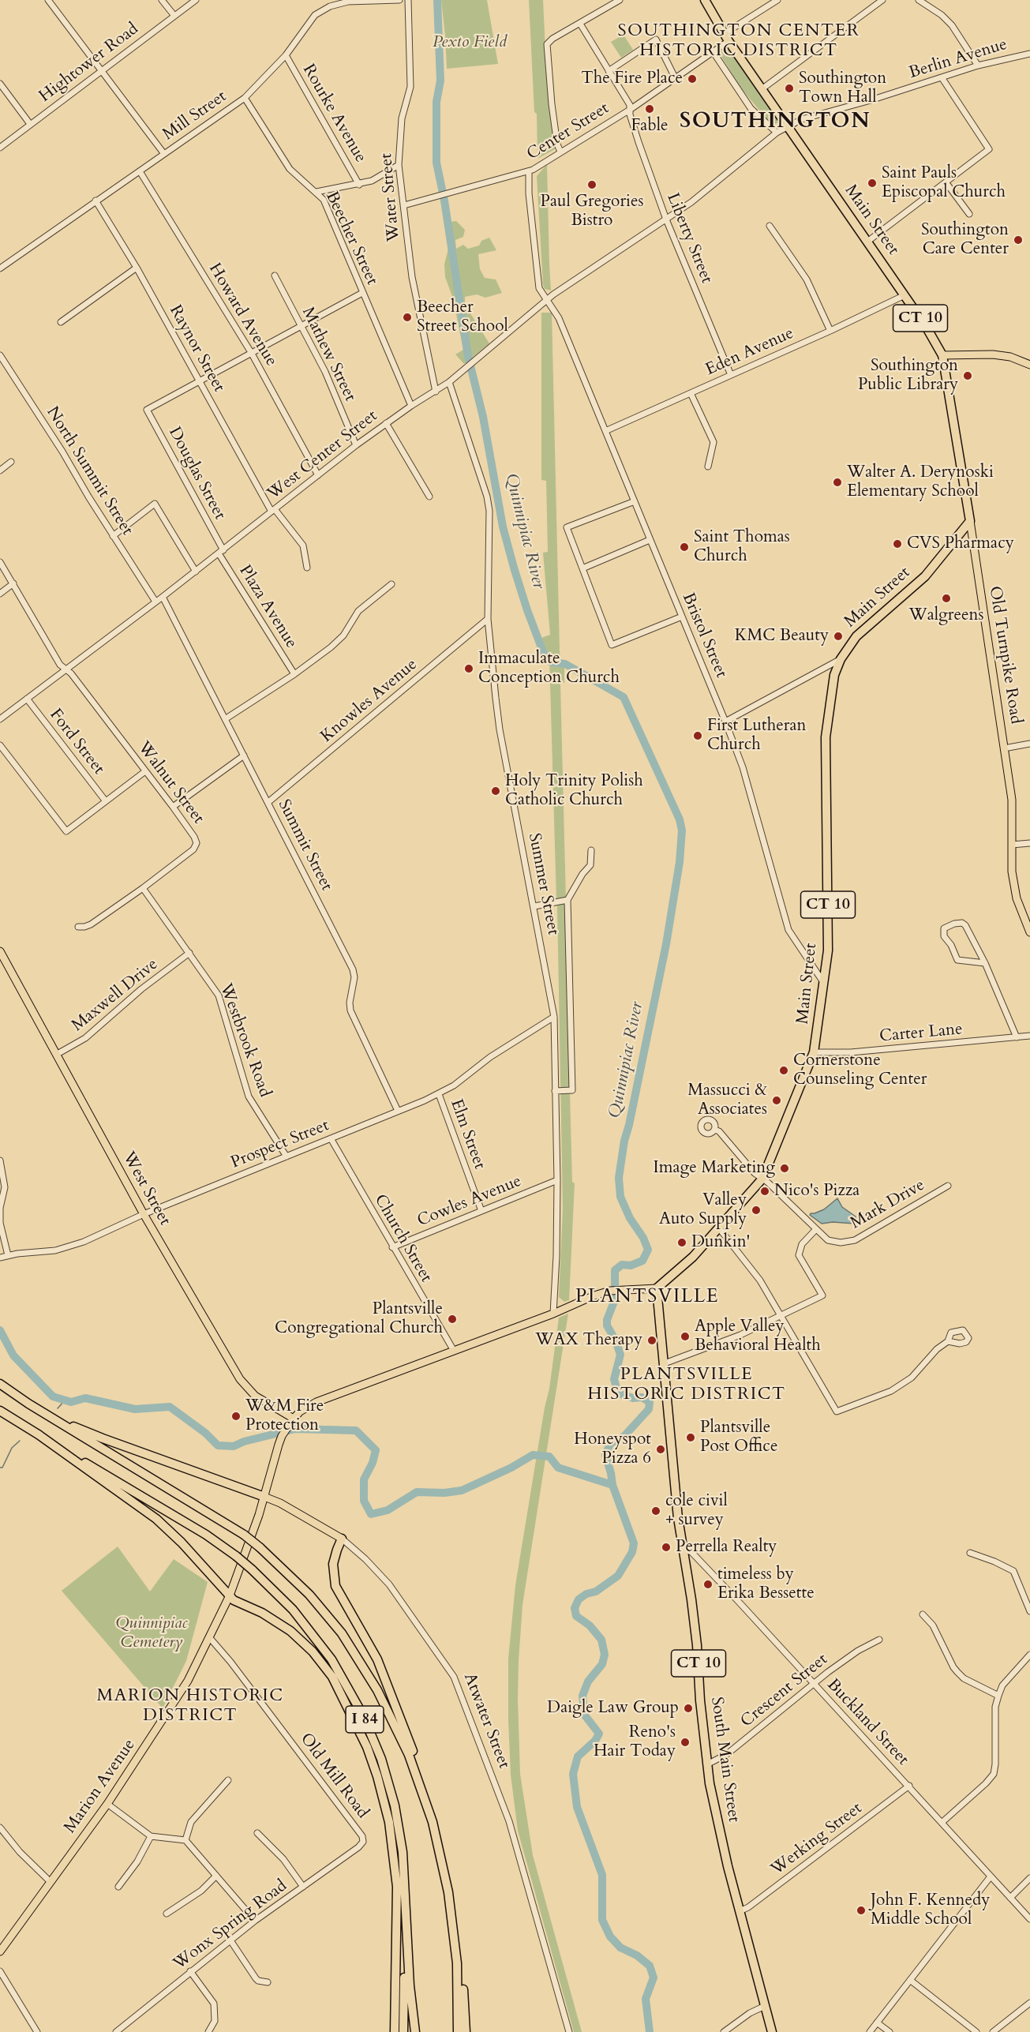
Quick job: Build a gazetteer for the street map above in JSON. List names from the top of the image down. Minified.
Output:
{"streets":{"highway":["Main Street","CT 10","I 84","South Main Street"],"main road":["Old Turnpike Road","West Street","Atwater Street","Marion Avenue"],"street":["Berlin Avenue","Hightower Road","Rourke Avenue","Mill Street","Center Street","Water Street","Beecher Street","Liberty Street","Howard Avenue","Raynor Street","Eden Avenue","Mathew Street","West Center Street","North Summit Street","Douglas Street","Plaza Avenue","Bristol Street","Knowles Avenue","Ford Street","Walnut Street","Summit Street","Summer Street","Maxwell Drive","Carter Lane","Westbrook Road","Elm Street","Prospect Street","Cowles Avenue","Mark Drive","Church Street","Crescent Street","Buckland Street","Old Mill Road","Werking Street","Wonx Spring Road"]},"crossings":[["Berlin Avenue","Main Street"],["Berlin Avenue","West Center Street"],["Rourke Avenue","Mill Street"],["Mill Street","Beecher Street"],["Mill Street","Howard Avenue"],["Mill Street","Raynor Street"],["Center Street","Water Street"],["Center Street","Main Street"],["Center Street","Liberty Street"],["Center Street","CT 10"],["Center Street","Bristol Street"],["Water Street","West Center Street"],["Main Street","CT 10"],["Main Street","Eden Avenue"],["Main Street","Bristol Street"],["Main Street","Old Turnpike Road"],["Main Street","Carter Lane"],["Main Street","Mark Drive"],["Main Street","South Main Street"],["Main Street","Marion Avenue"],["Beecher Street","West Center Street"],["Liberty Street","Eden Avenue"],["Liberty Street","West Center Street"],["Howard Avenue","West Center Street"],["Raynor Street","West Center Street"],["Raynor Street","Douglas Street"],["Eden Avenue","Bristol Street"],["Mathew Street","West Center Street"],["West Center Street","North Summit Street"],["West Center Street","Douglas Street"],["West Center Street","Plaza Avenue"],["West Center Street","Bristol Street"],["West Center Street","Ford Street"],["West Center Street","Walnut Street"],["West Center Street","Summit Street"],["West Center Street","Summer Street"],["Douglas Street","Plaza Avenue"],["Knowles Avenue","Summit Street"],["Knowles Avenue","Summer Street"],["Walnut Street","Westbrook Road"],["Summit Street","Prospect Street"],["Summer Street","Prospect Street"],["Summer Street","Cowles Avenue"],["Summer Street","Marion Avenue"],["Maxwell Drive","Westbrook Road"],["Maxwell Drive","West Street"],["Westbrook Road","Prospect Street"],["Elm Street","Prospect Street"],["Elm Street","Cowles Avenue"],["Prospect Street","West Street"],["Prospect Street","Church Street"],["West Street","Marion Avenue"],["Cowles Avenue","Church Street"],["Church Street","Marion Avenue"],["Crescent Street","Buckland Street"],["Crescent Street","South Main Street"],["Atwater Street","Marion Avenue"],["Buckland Street","South Main Street"],["Buckland Street","Werking Street"],["South Main Street","Marion Avenue"],["South Main Street","Werking Street"],["Old Mill Road","Marion Avenue"],["Old Mill Road","Wonx Spring Road"]],"districts":["SOUTHINGTON CENTER HISTORIC DISTRICT","SOUTHINGTON","PLANTSVILLE","PLANTSVILLE HISTORIC DISTRICT","MARION HISTORIC DISTRICT"],"water":["Quinnipiac River"],"parks":["Pexto Field","Quinnipiac Cemetery"],"places":["The Fire Place","Southington Town Hall","Fable","Saint Pauls Episcopal Church","Paul Gregories Bistro","Southington Care Center","Beecher Street School","Southington Public Library","Walter A. Derynoski Elementary School","CVS Pharmacy","Saint Thomas Church","Walgreens","KMC Beauty","Immaculate Conception Church","First Lutheran Church","Holy Trinity Polish Catholic Church","Cornerstone Counseling Center","Massucci & Associates","Image Marketing","Nico's Pizza","Valley Auto Supply","Dunkin'","Plantsville Congregational Church","Apple Valley Behavioral Health","WAX Therapy","W&M Fire Protection","Plantsville Post Office","Honeyspot Pizza 6","cole civil + survey","Perrella Realty","timeless by Erika Bessette","Daigle Law Group","Reno's Hair Today","John F. Kennedy Middle School"]}
